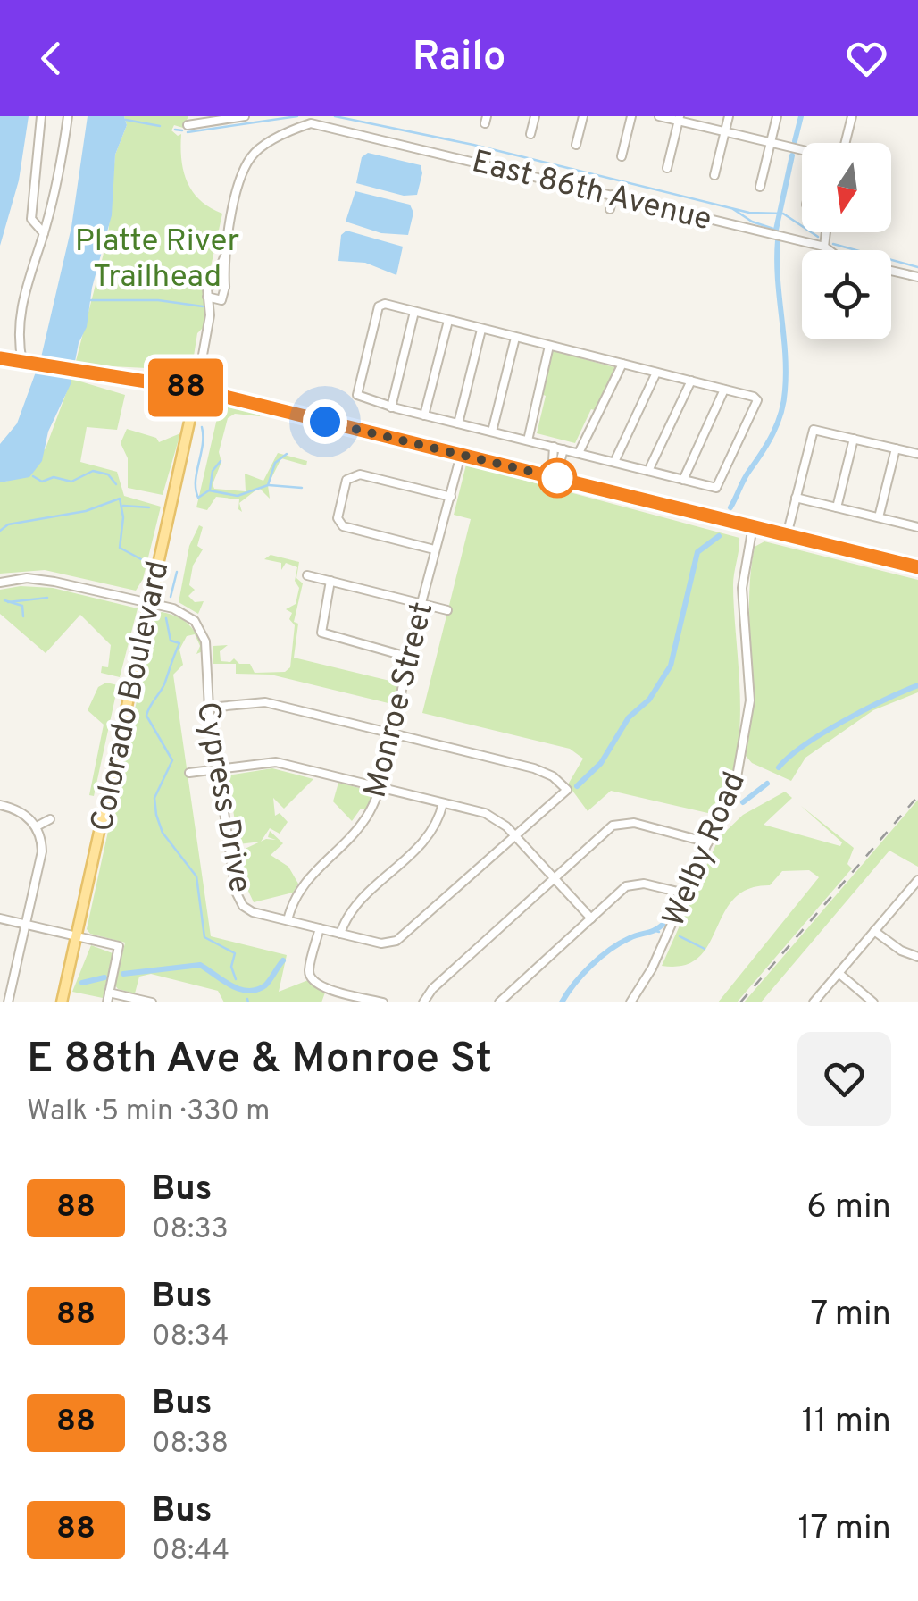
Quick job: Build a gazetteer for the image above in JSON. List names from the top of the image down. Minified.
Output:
{"streets":{"main road":["Colorado Boulevard"],"street":["East 86th Avenue","Monroe Street","Cypress Drive","Welby Road"]},"crossings":[["Colorado Boulevard","Cypress Drive"],["Monroe Street","Cypress Drive"]],"parks":["Platte River Trailhead"],"lines":["bus line 88"],"north":"bottom","page":{"header":"Railo","on_map":"88","heading":["E 88th Ave & Monroe St","Walk · 5 min · 330 m"],"list":[{"mark":"88","name":"Bus","note":"08:33","value":"6 min"},{"mark":"88","name":"Bus","note":"08:34","value":"7 min"},{"mark":"88","name":"Bus","note":"08:38","value":"11 min"},{"mark":"88","name":"Bus","note":"08:44","value":"17 min"}]}}
